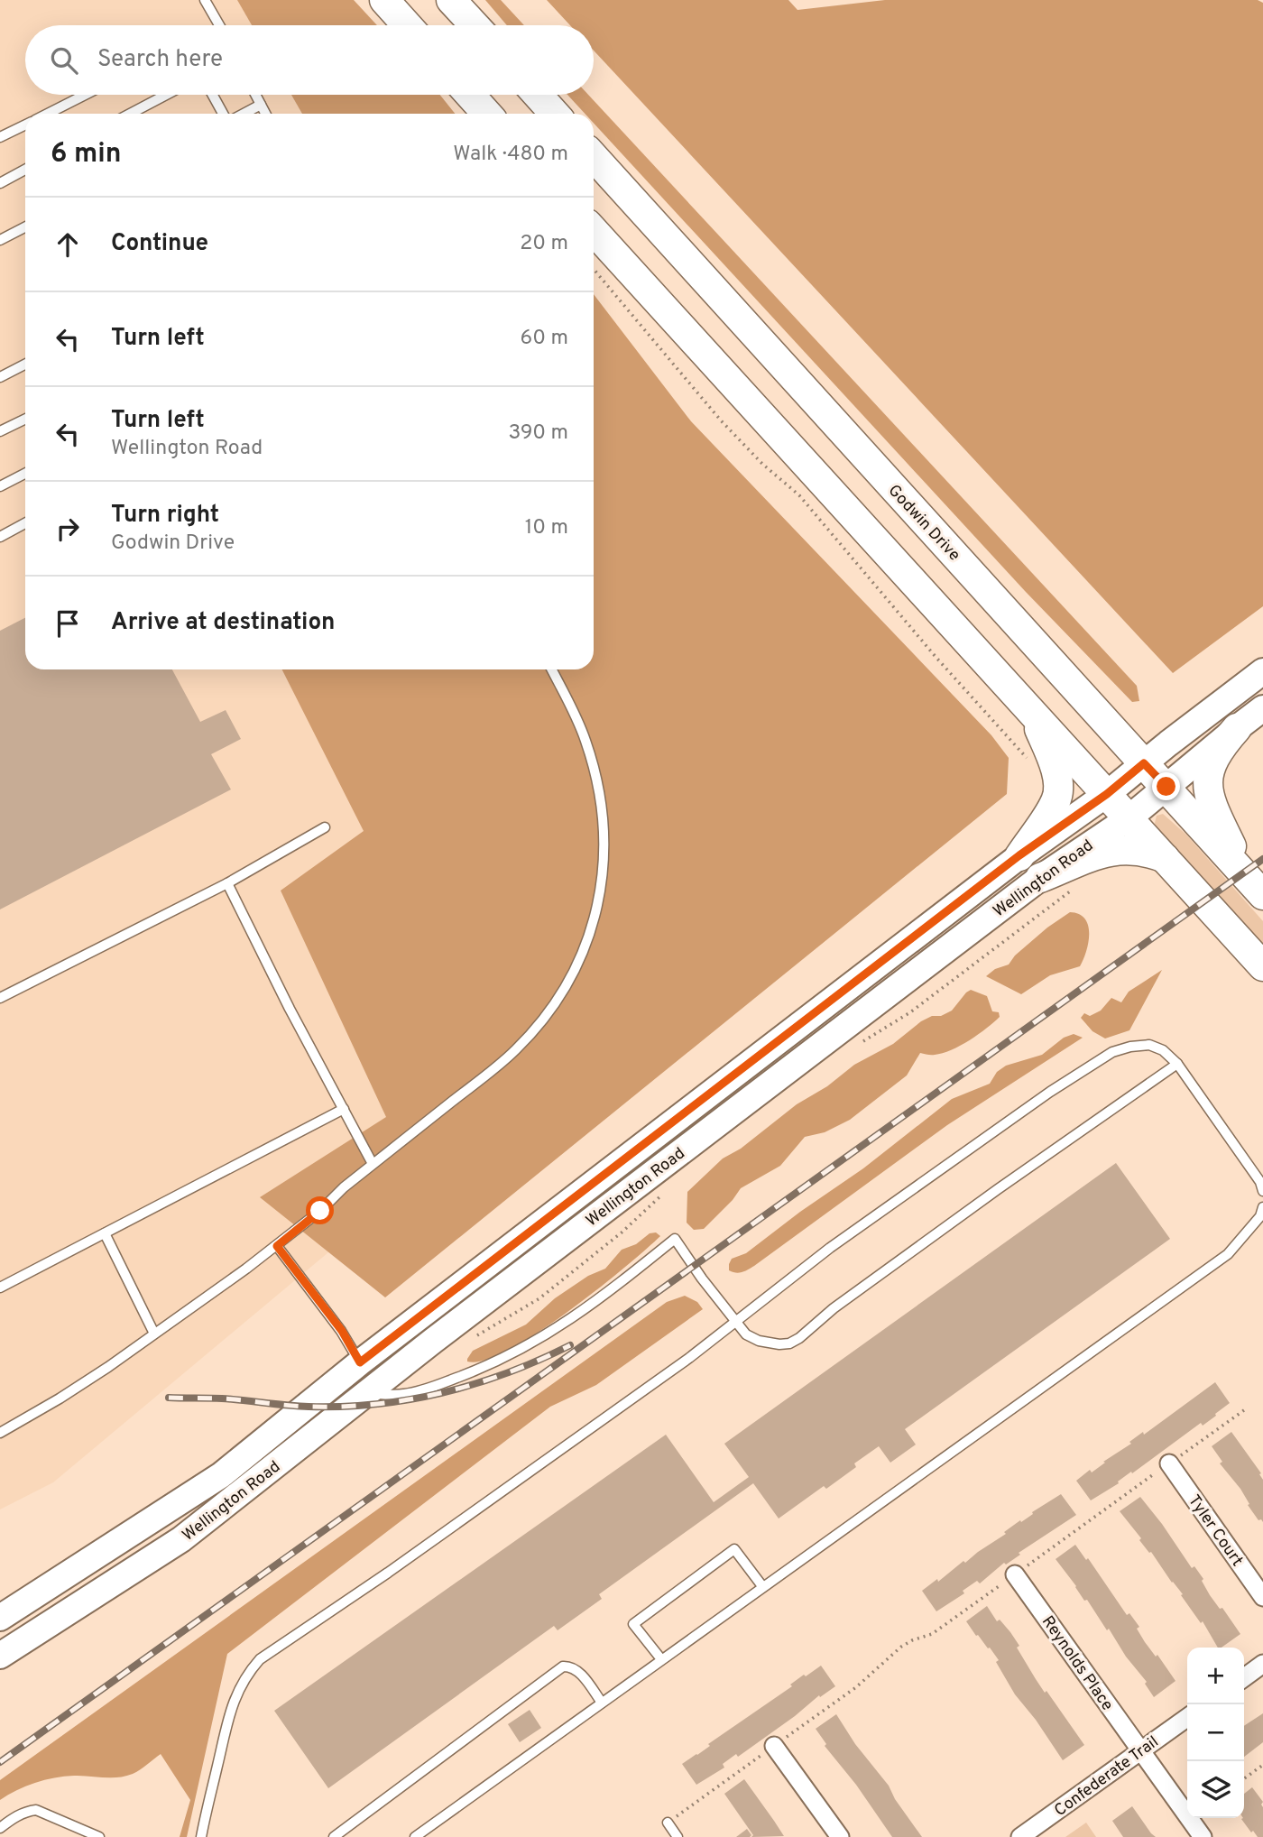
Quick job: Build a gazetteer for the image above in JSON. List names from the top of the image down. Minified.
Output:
{"streets":{"main road":["Godwin Drive","Wellington Road"],"street":["Tyler Court","Reynolds Place","Confederate Trail"]},"crossings":[["Godwin Drive","Wellington Road"],["Reynolds Place","Confederate Trail"]],"page":{"search":"Search here","heading":["6 min","Walk · 480 m"],"list":[["Continue","20 m"],["Turn left","60 m"],["Turn left","Wellington Road","390 m"],["Turn right","Godwin Drive","10 m"],"Arrive at destination"],"map_buttons":["+","−"]}}
